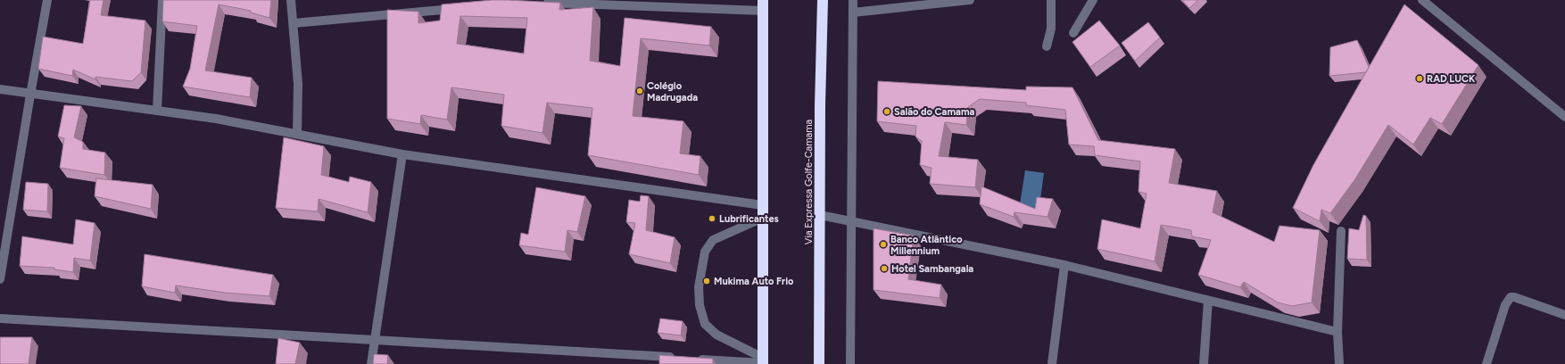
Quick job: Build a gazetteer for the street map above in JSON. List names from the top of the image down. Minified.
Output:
{"streets":{"highway":["Via Expressa Golfe-Camama"]},"places":["RAD LUCK","Colégio Madrugada","Salão do Camama","Lubrificantes","Banco Atlântico Millennium","Hotel Sambangala","Mukima Auto Frio"]}
